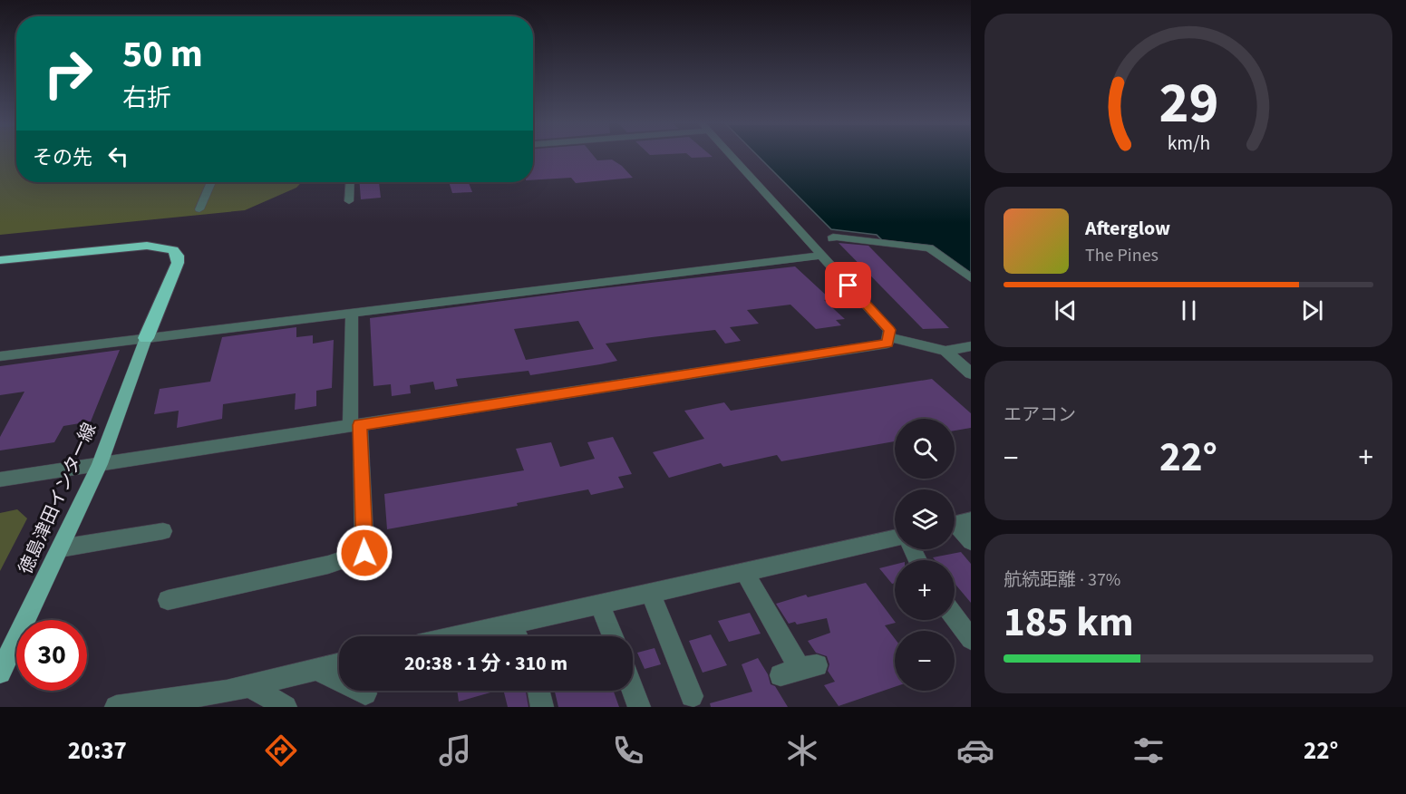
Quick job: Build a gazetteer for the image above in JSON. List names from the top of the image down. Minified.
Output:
{"streets":{"main road":["徳島津田インター線"]},"page":{"turn":["50 m","右折"],"then":"その先","song":["Afterglow","The Pines"],"tile":["エアコン",["航続距離 · 37%","185 km"]],"map_buttons":["+","−"],"heat":["−","22°","+"],"limit":"30","trip":"20:38 · 1 分 · 310 m","tabs":["20:37","22°"],"gauge":["29","km/h"]}}
